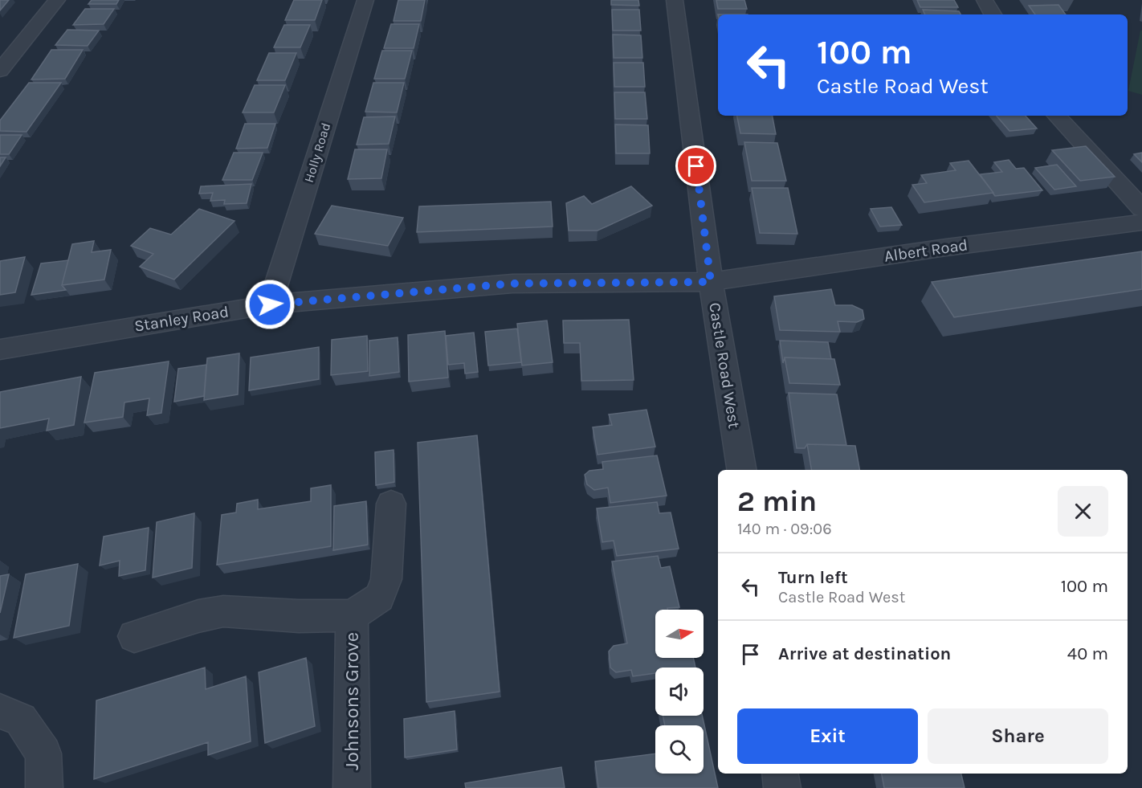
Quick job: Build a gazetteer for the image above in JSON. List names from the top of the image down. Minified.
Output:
{"streets":{"street":["Holly Road","Albert Road","Stanley Road","Castle Road West","Johnsons Grove"]},"crossings":[["Holly Road","Stanley Road"],["Albert Road","Stanley Road"],["Albert Road","Castle Road West"],["Stanley Road","Castle Road West"]],"north":"right","page":{"turn":["100 m","Castle Road West"],"heading":["2 min","140 m · 09:06"],"list":[{"name":"Turn left","note":"Castle Road West","value":"100 m"},{"name":"Arrive at destination","value":"40 m"}],"buttons":["Exit","Share"]}}
